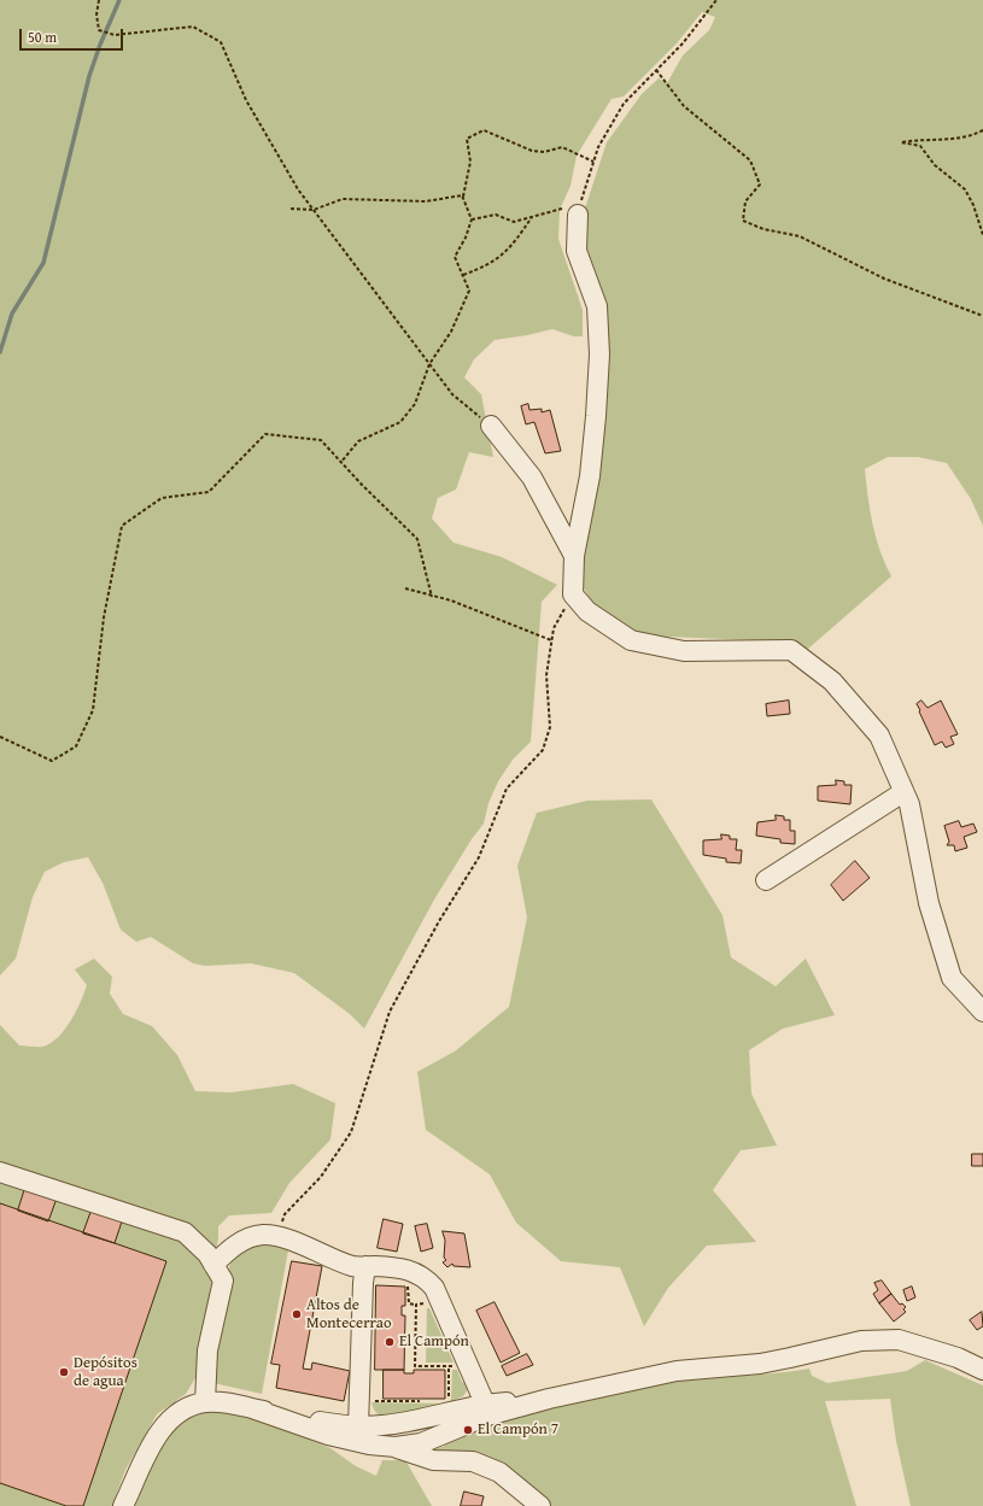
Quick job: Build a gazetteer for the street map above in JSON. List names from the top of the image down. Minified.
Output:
{"places":["Altos de Montecerrao","El Campón","Depósitos de agua","El Campón 7"],"scale_bar":"50 m"}
